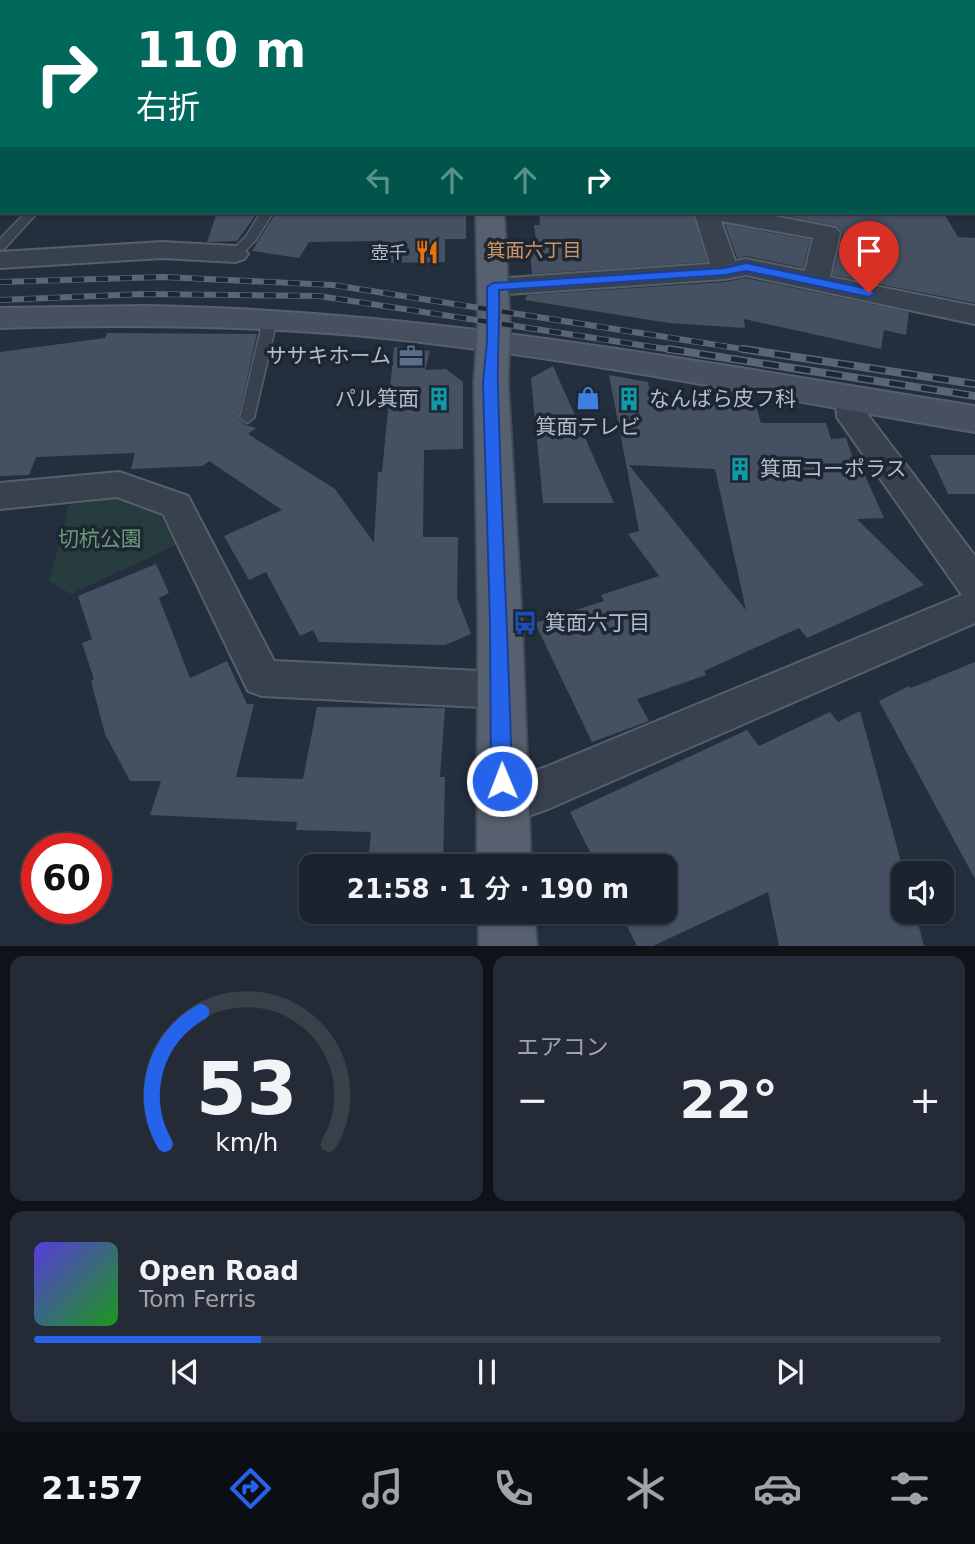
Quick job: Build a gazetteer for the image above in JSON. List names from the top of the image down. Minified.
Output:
{"districts":["箕面六丁目"],"parks":["切杭公園"],"places":{"restaurant":["壺千"],"office":["ササキホーム"],"shop":["箕面テレビ"],"building":["パル箕面","なんばら皮フ科","箕面コーポラス"],"bus stop":["箕面六丁目"]},"page":{"turn":["110 m","右折"],"limit":"60","trip":"21:58 · 1 分 · 190 m","tile":"エアコン","heat":["−","22°","+"],"song":["Open Road","Tom Ferris"],"tabs":"21:57","gauge":["53","km/h"]}}
